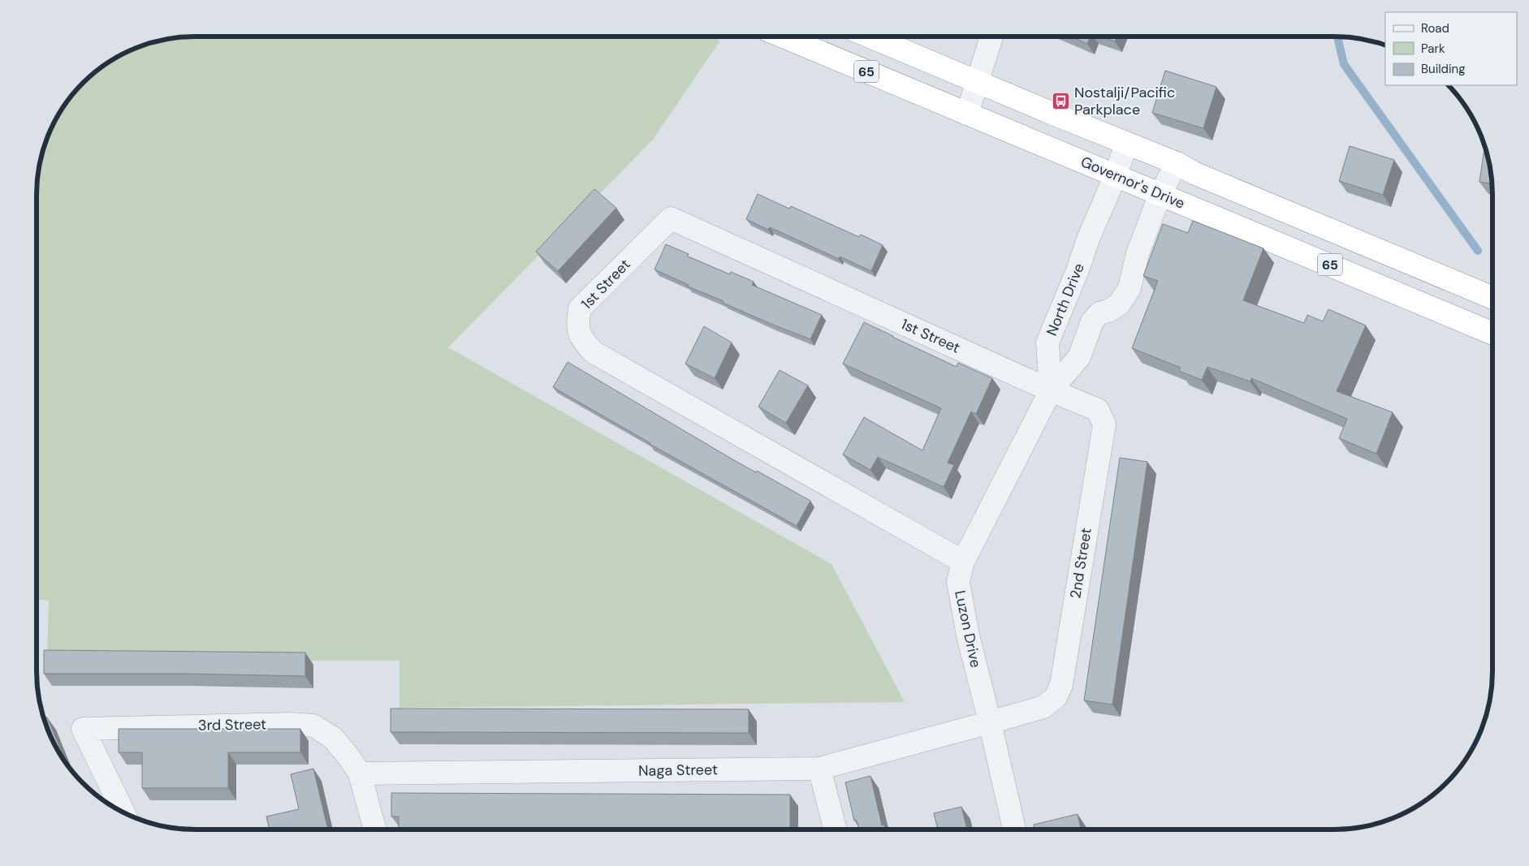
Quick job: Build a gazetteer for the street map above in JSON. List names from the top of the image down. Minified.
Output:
{"streets":{"highway":["65","Governor's Drive"],"street":["1st Street","North Drive","2nd Street","Luzon Drive","3rd Street","Naga Street"]},"crossings":[["65","North Drive"],["Governor's Drive","North Drive"],["1st Street","North Drive"],["1st Street","2nd Street"],["1st Street","Luzon Drive"],["North Drive","2nd Street"],["North Drive","Luzon Drive"],["2nd Street","Luzon Drive"],["2nd Street","Naga Street"],["Luzon Drive","Naga Street"],["3rd Street","Naga Street"]],"places":{"bus stop":["Nostalji/Pacific Parkplace"]},"legend":["Road","Park","Building"]}
